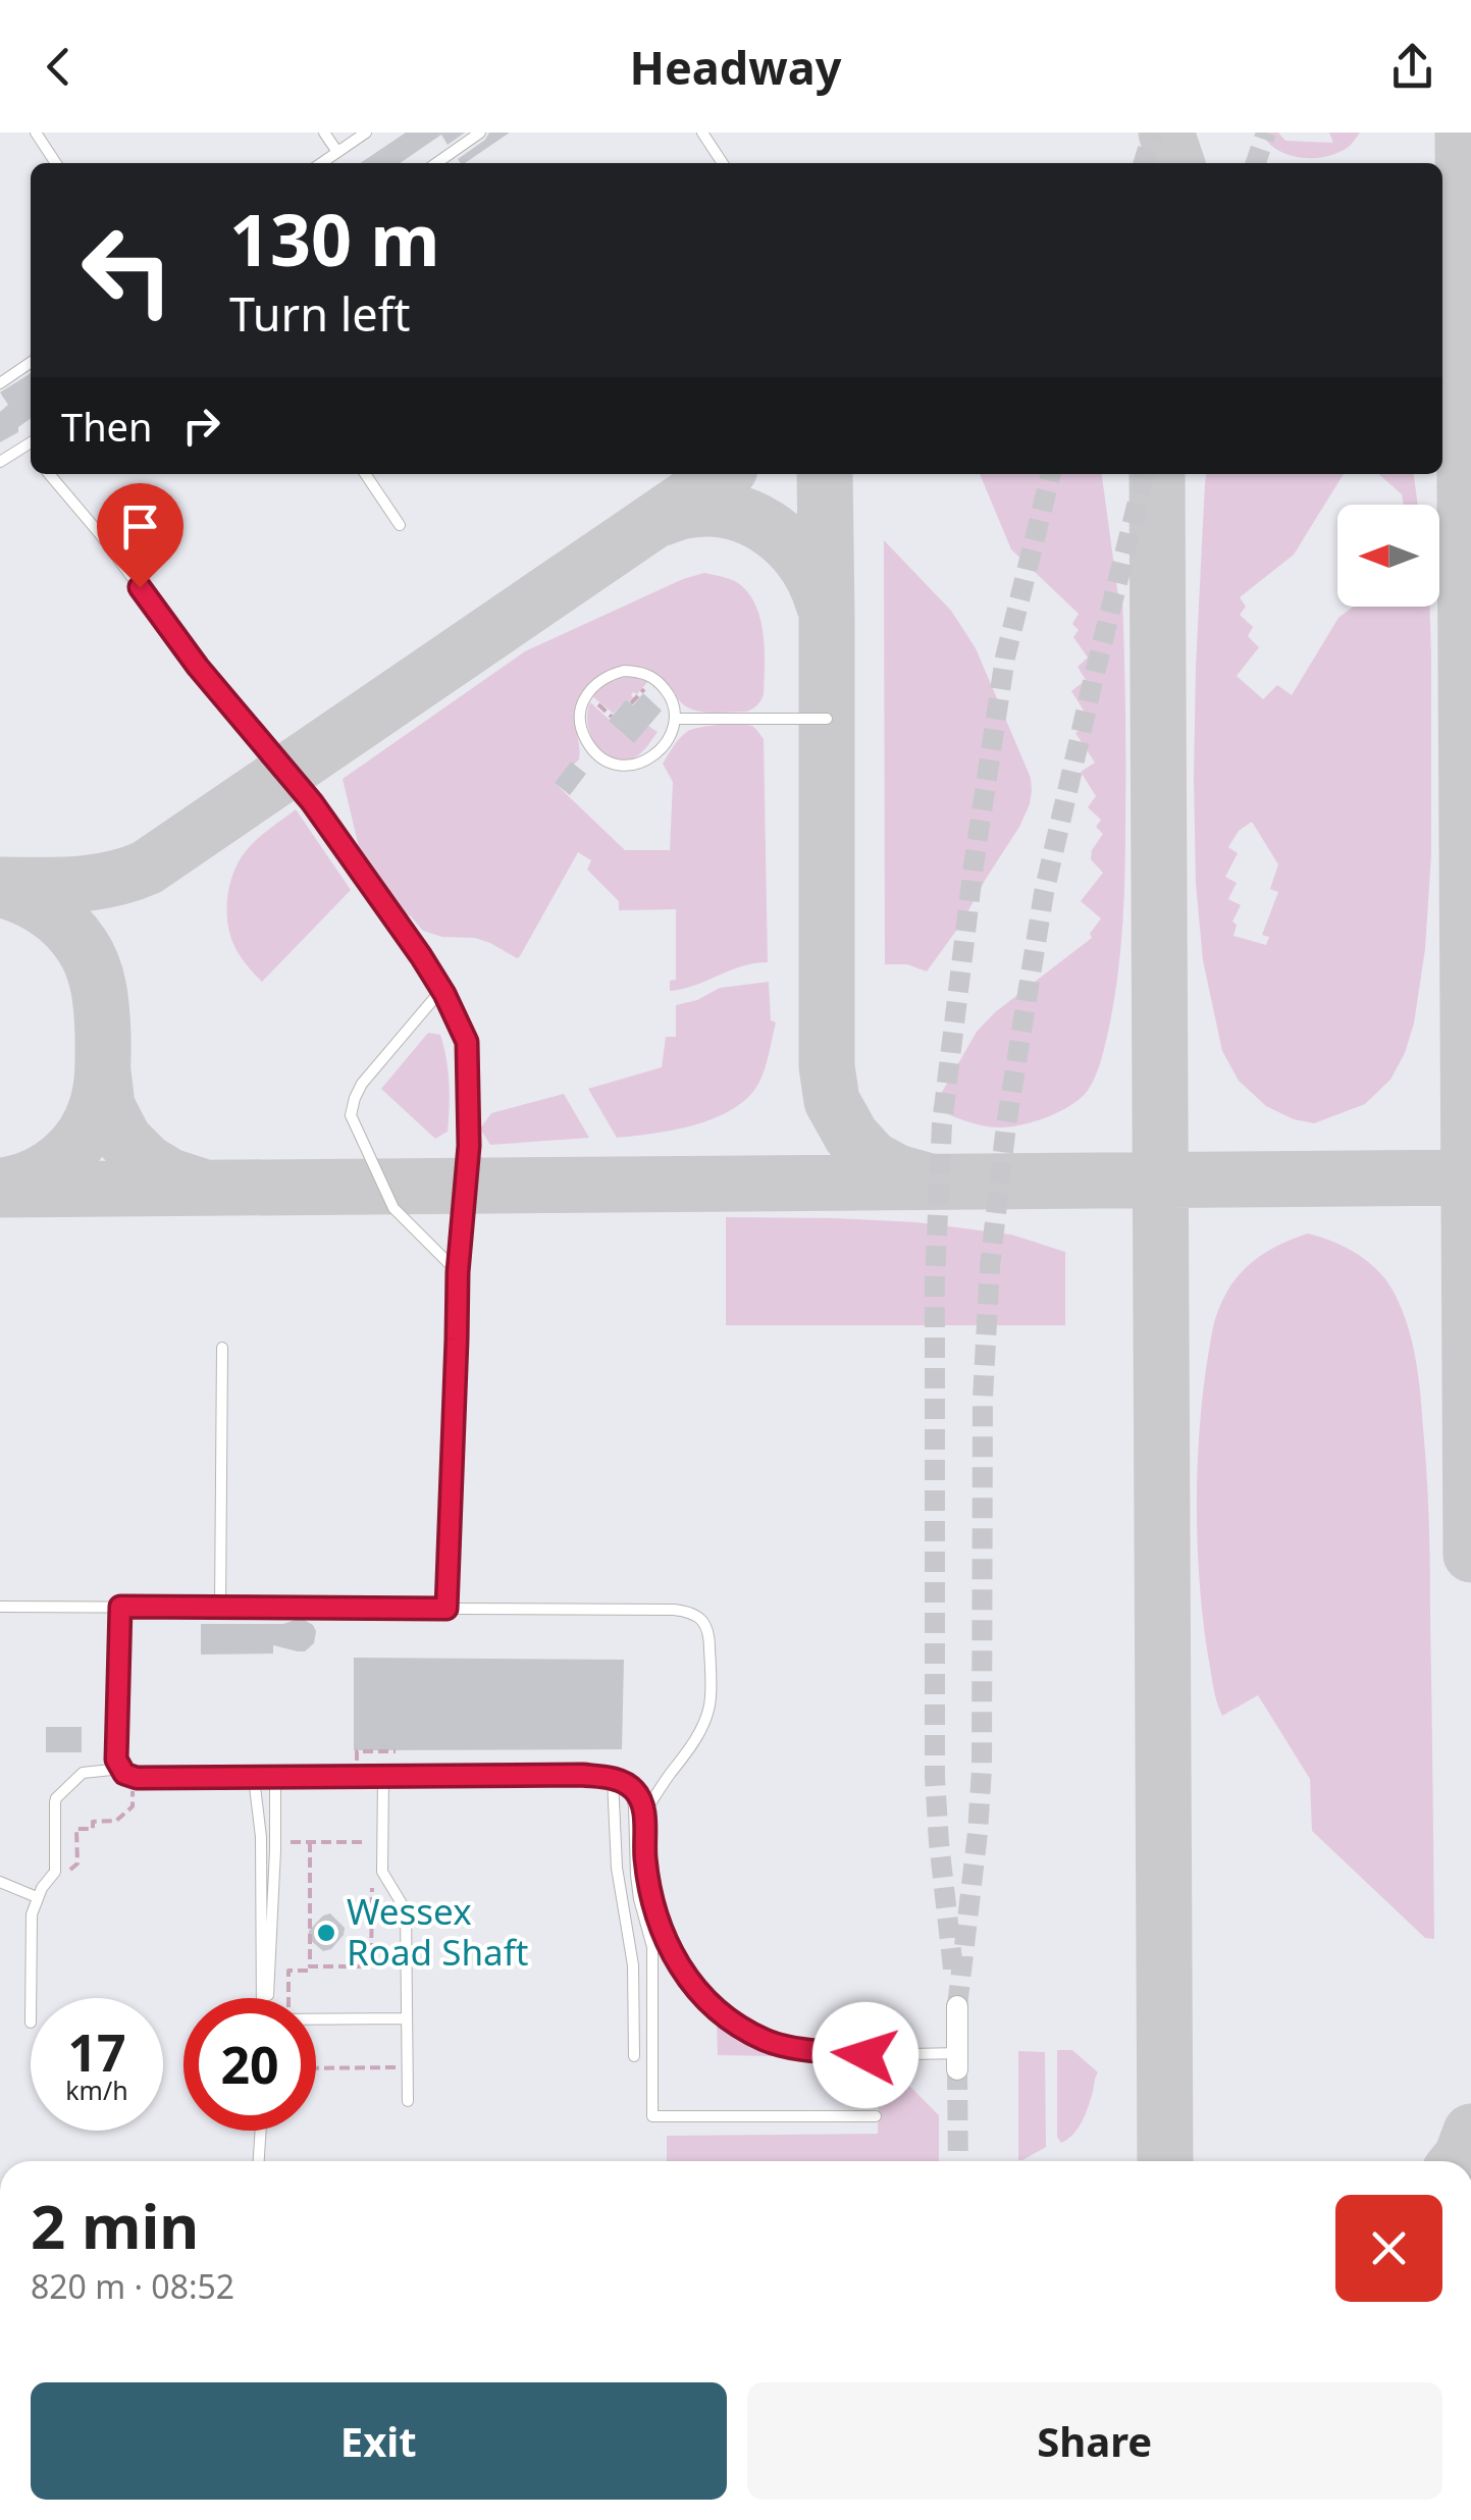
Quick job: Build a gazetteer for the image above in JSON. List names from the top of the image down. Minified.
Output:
{"places":["Wessex Road Shaft"],"north":"left","page":{"header":"Headway","turn":["130 m","Turn left"],"then":"Then","speed":"17 km/h","limit":"20","heading":["2 min","820 m · 08:52"],"buttons":["Exit","Share"]}}
